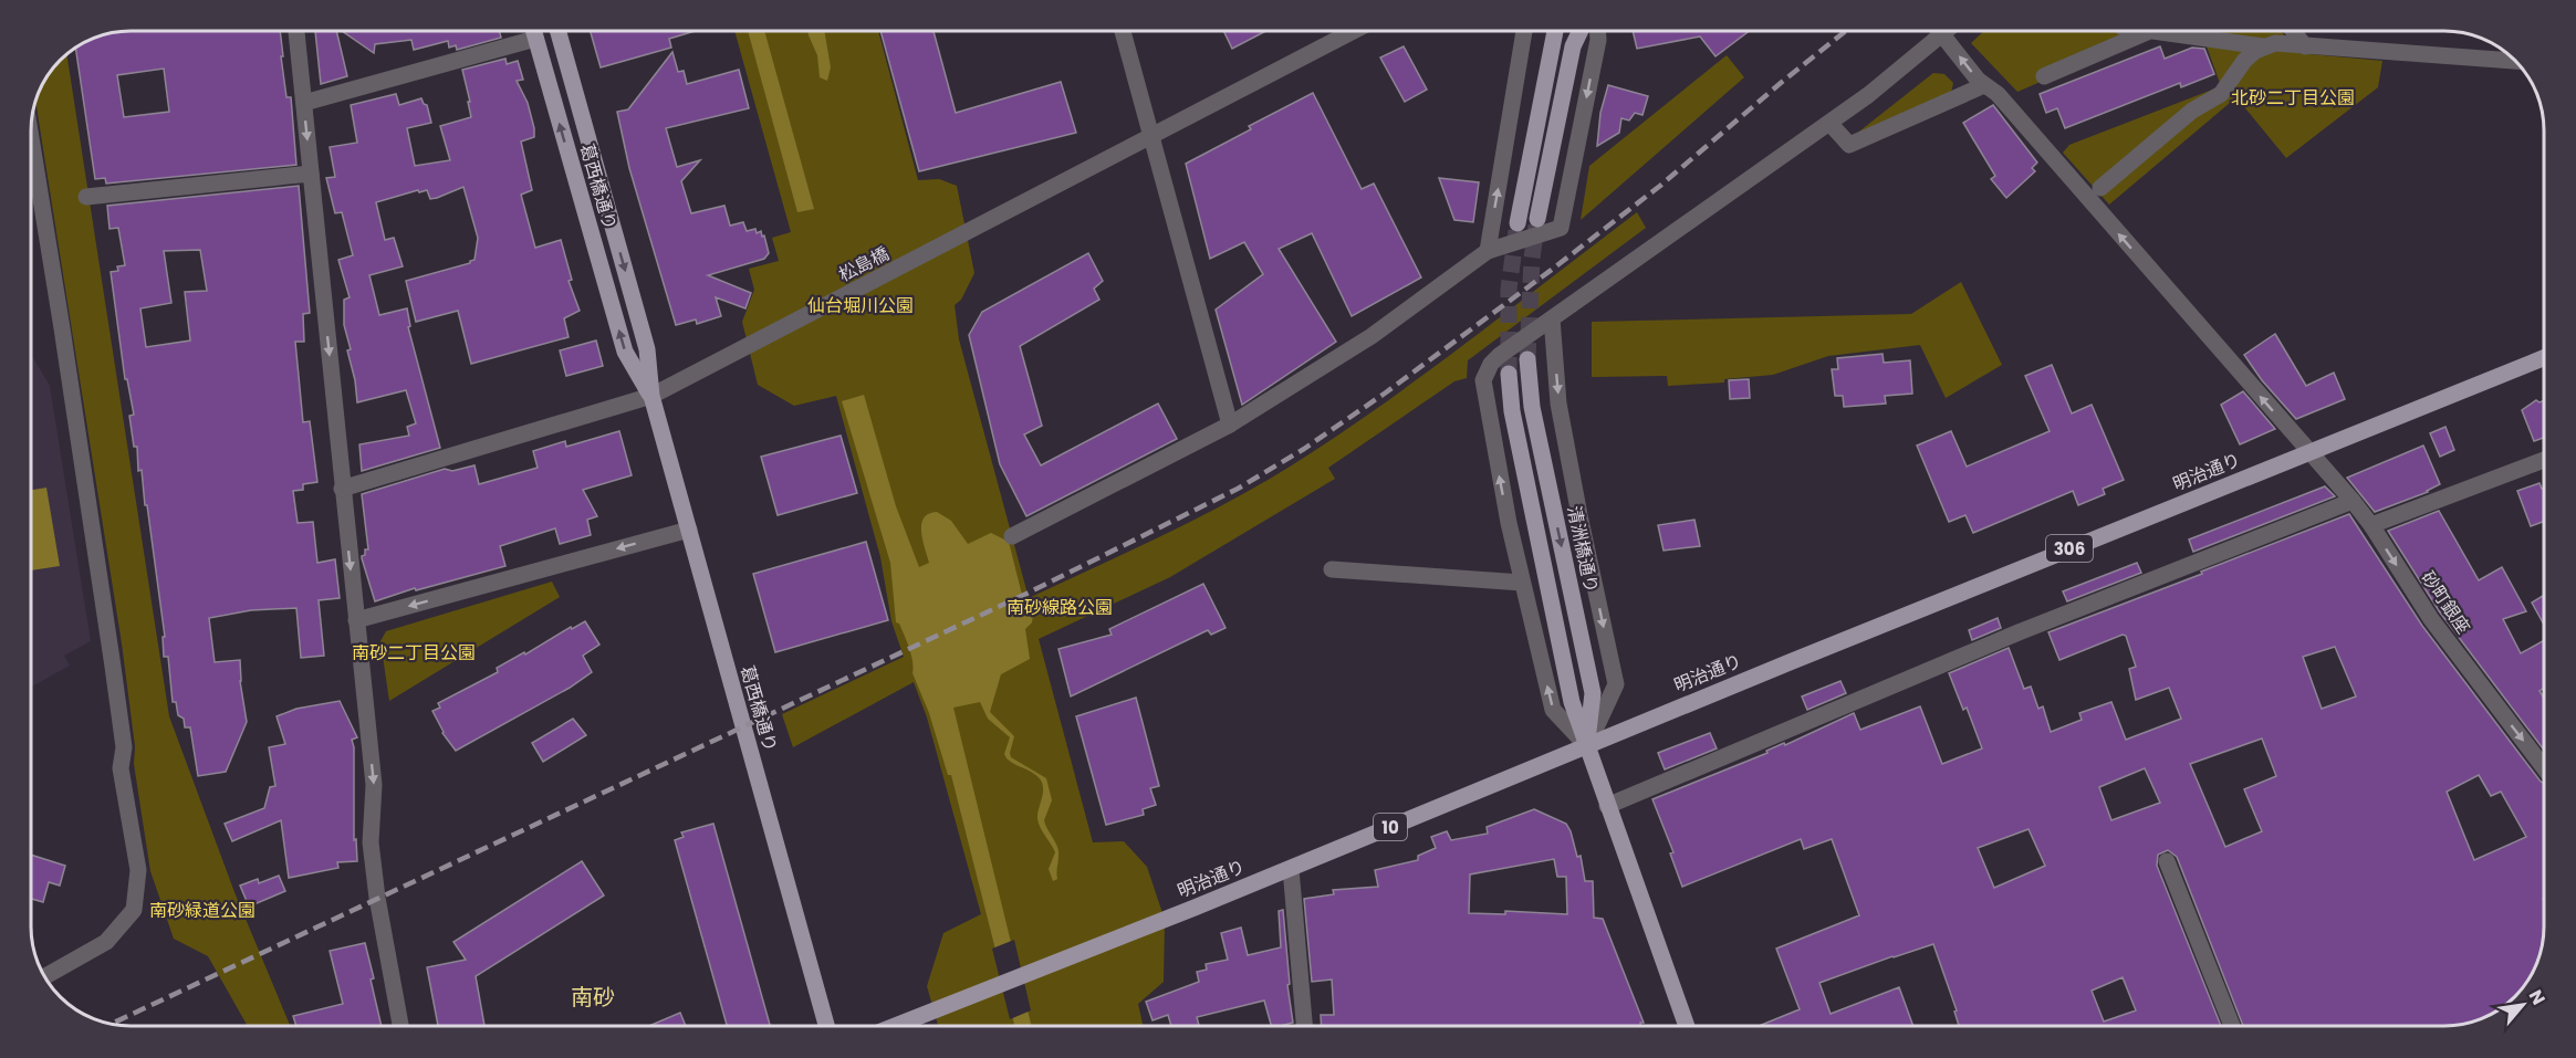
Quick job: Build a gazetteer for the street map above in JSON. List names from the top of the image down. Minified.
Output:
{"streets":{"main road":["葛西橋通り","明治通り","306","清洲橋通り","10"],"street":["松島橋","砂町銀座"]},"crossings":[["葛西橋通り","松島橋"],["明治通り","清洲橋通り"],["明治通り","砂町銀座"]],"districts":["南砂"],"parks":["北砂二丁目公園","仙台堀川公園","南砂線路公園","南砂二丁目公園","南砂緑道公園"],"north":"top right"}
